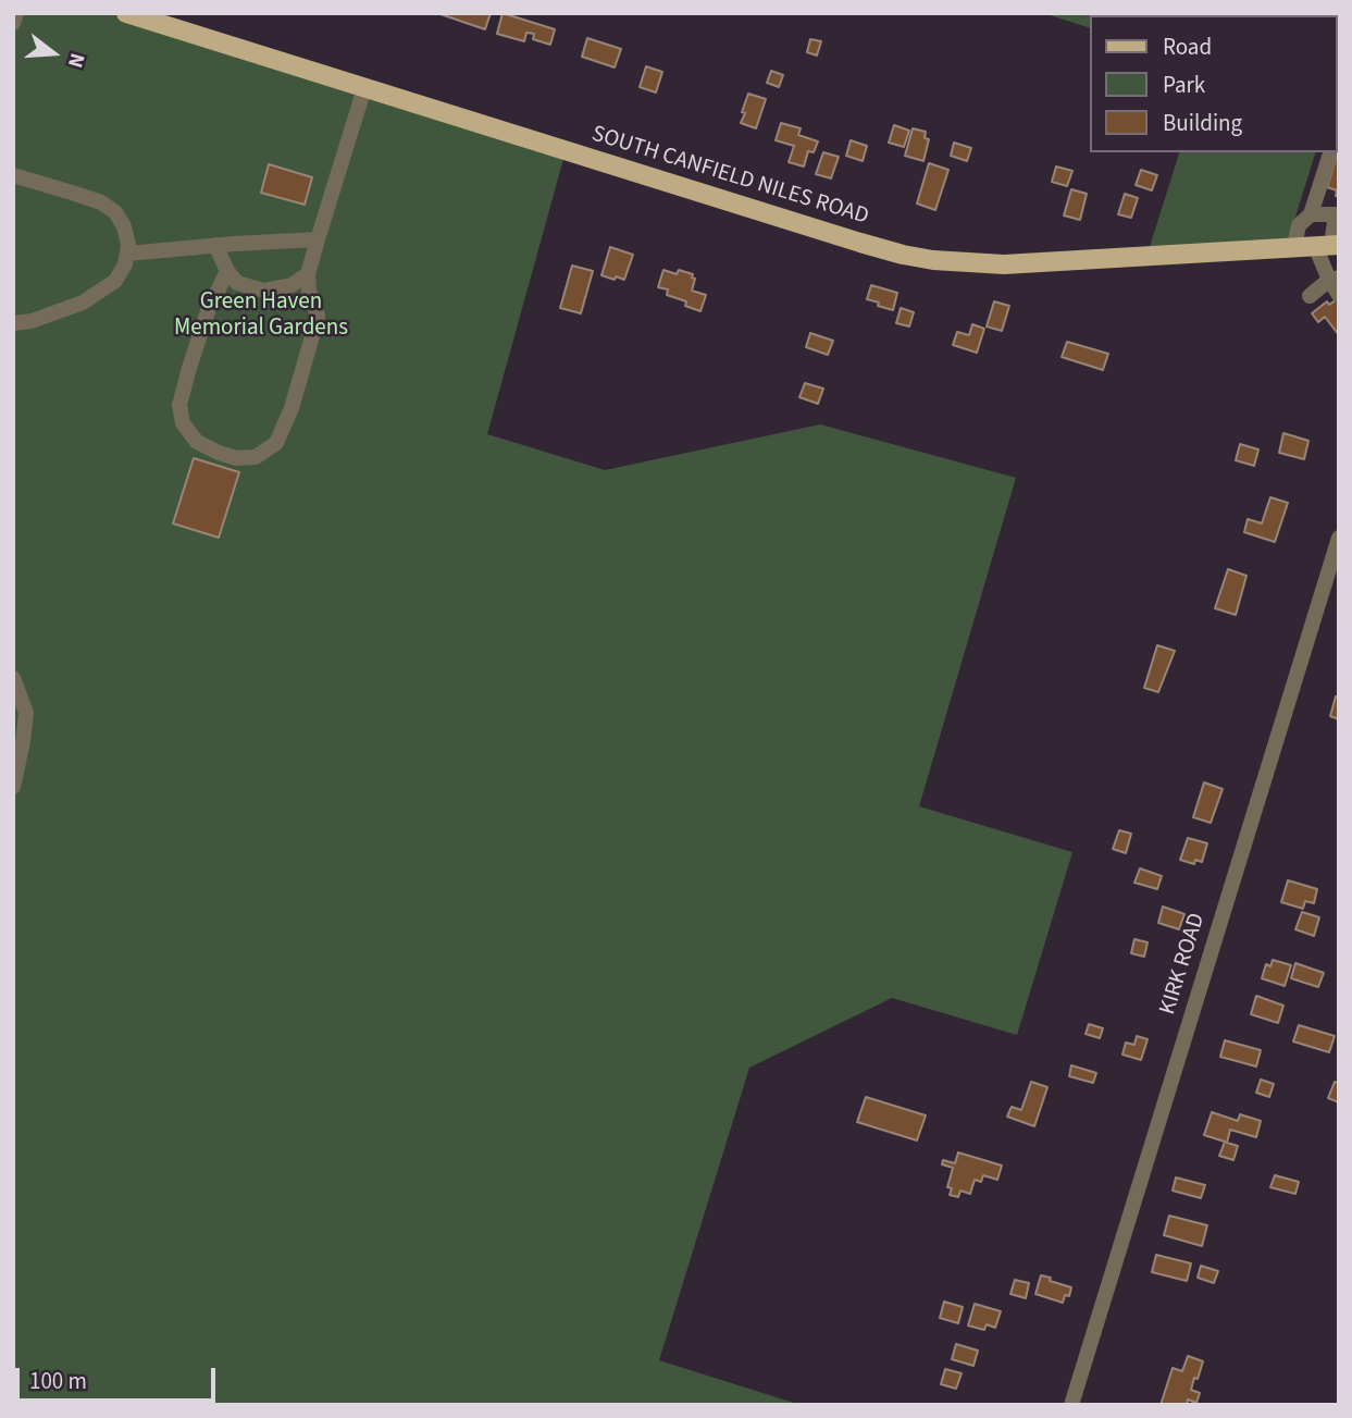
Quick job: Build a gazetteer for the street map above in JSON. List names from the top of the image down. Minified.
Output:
{"streets":{"main road":["SOUTH CANFIELD NILES ROAD"],"street":["KIRK ROAD"]},"parks":["Green Haven Memorial Gardens"],"legend":["Road","Park","Building"],"scale_bar":"100 m","north":"right"}
